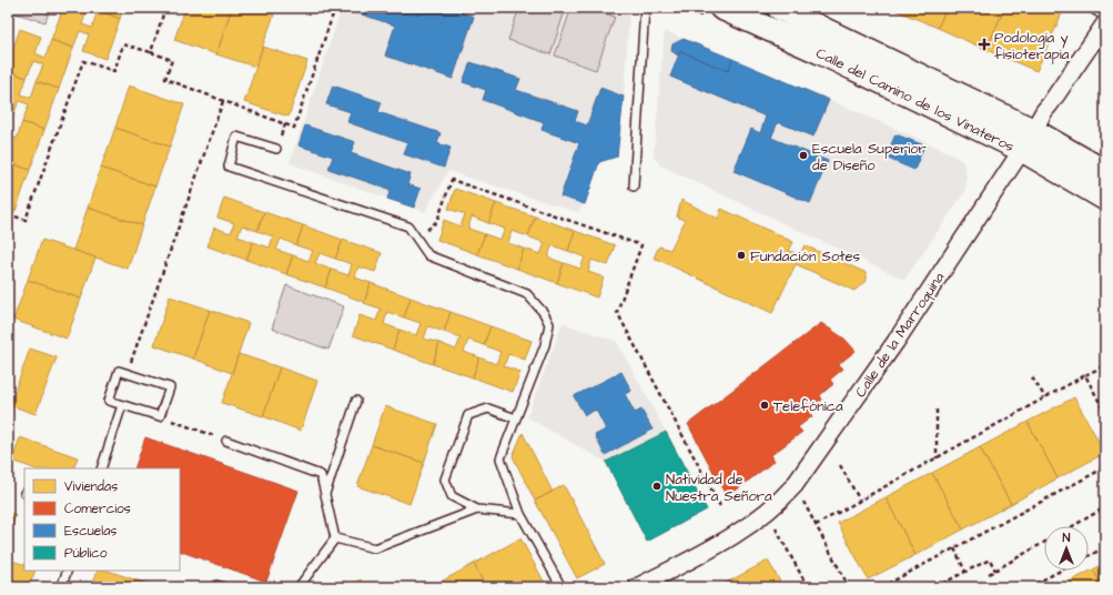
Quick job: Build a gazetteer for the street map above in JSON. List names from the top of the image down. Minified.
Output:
{"streets":{"main road":["Calle del Camino de los Vinateros"],"street":["Calle de la Marroquina"]},"crossings":[["Calle del Camino de los Vinateros","Calle de la Marroquina"]],"places":{"health":["Podología y fisioterapia"],"other":["Escuela Superior de Diseño","Fundación Sotes","Telefónica","Natividad de Nuestra Señora"]},"legend":["Viviendas","Comercios","Escuelas","Público"],"north":"top"}
